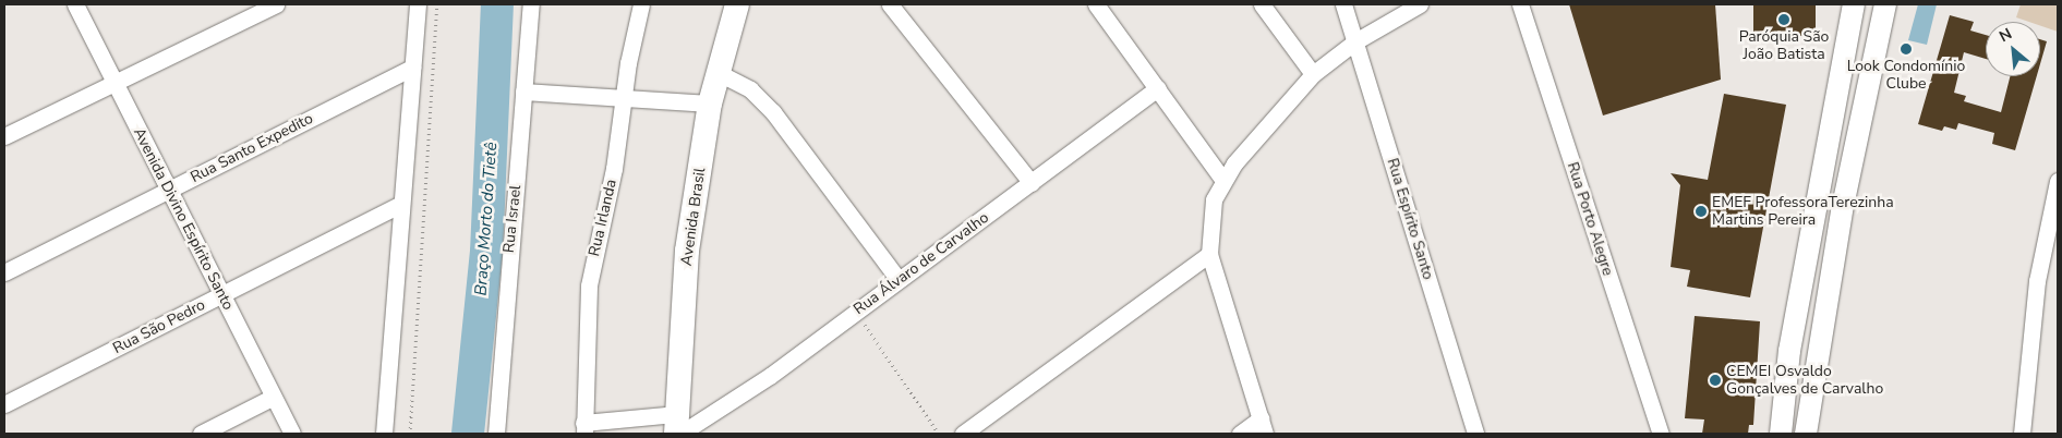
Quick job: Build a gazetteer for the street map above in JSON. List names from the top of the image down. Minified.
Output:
{"streets":{"main road":["Avenida Brasil"],"street":["Rua Santo Expedito","Rua Irlanda","Avenida Divino Espírito Santo","Rua Israel","Rua Espírito Santo","Rua Porto Alegre","Rua Álvaro de Carvalho","Rua São Pedro"]},"crossings":[["Rua Santo Expedito","Avenida Divino Espírito Santo"],["Avenida Brasil","Rua Álvaro de Carvalho"],["Avenida Divino Espírito Santo","Rua São Pedro"]],"water":["Braço Morto do Tietê"],"places":["Paróquia São João Batista","Look Condomínio Clube","EMEF ProfessoraTerezinha Martins Pereira","CEMEI Osvaldo Gonçalves de Carvalho"],"north":"top left"}
